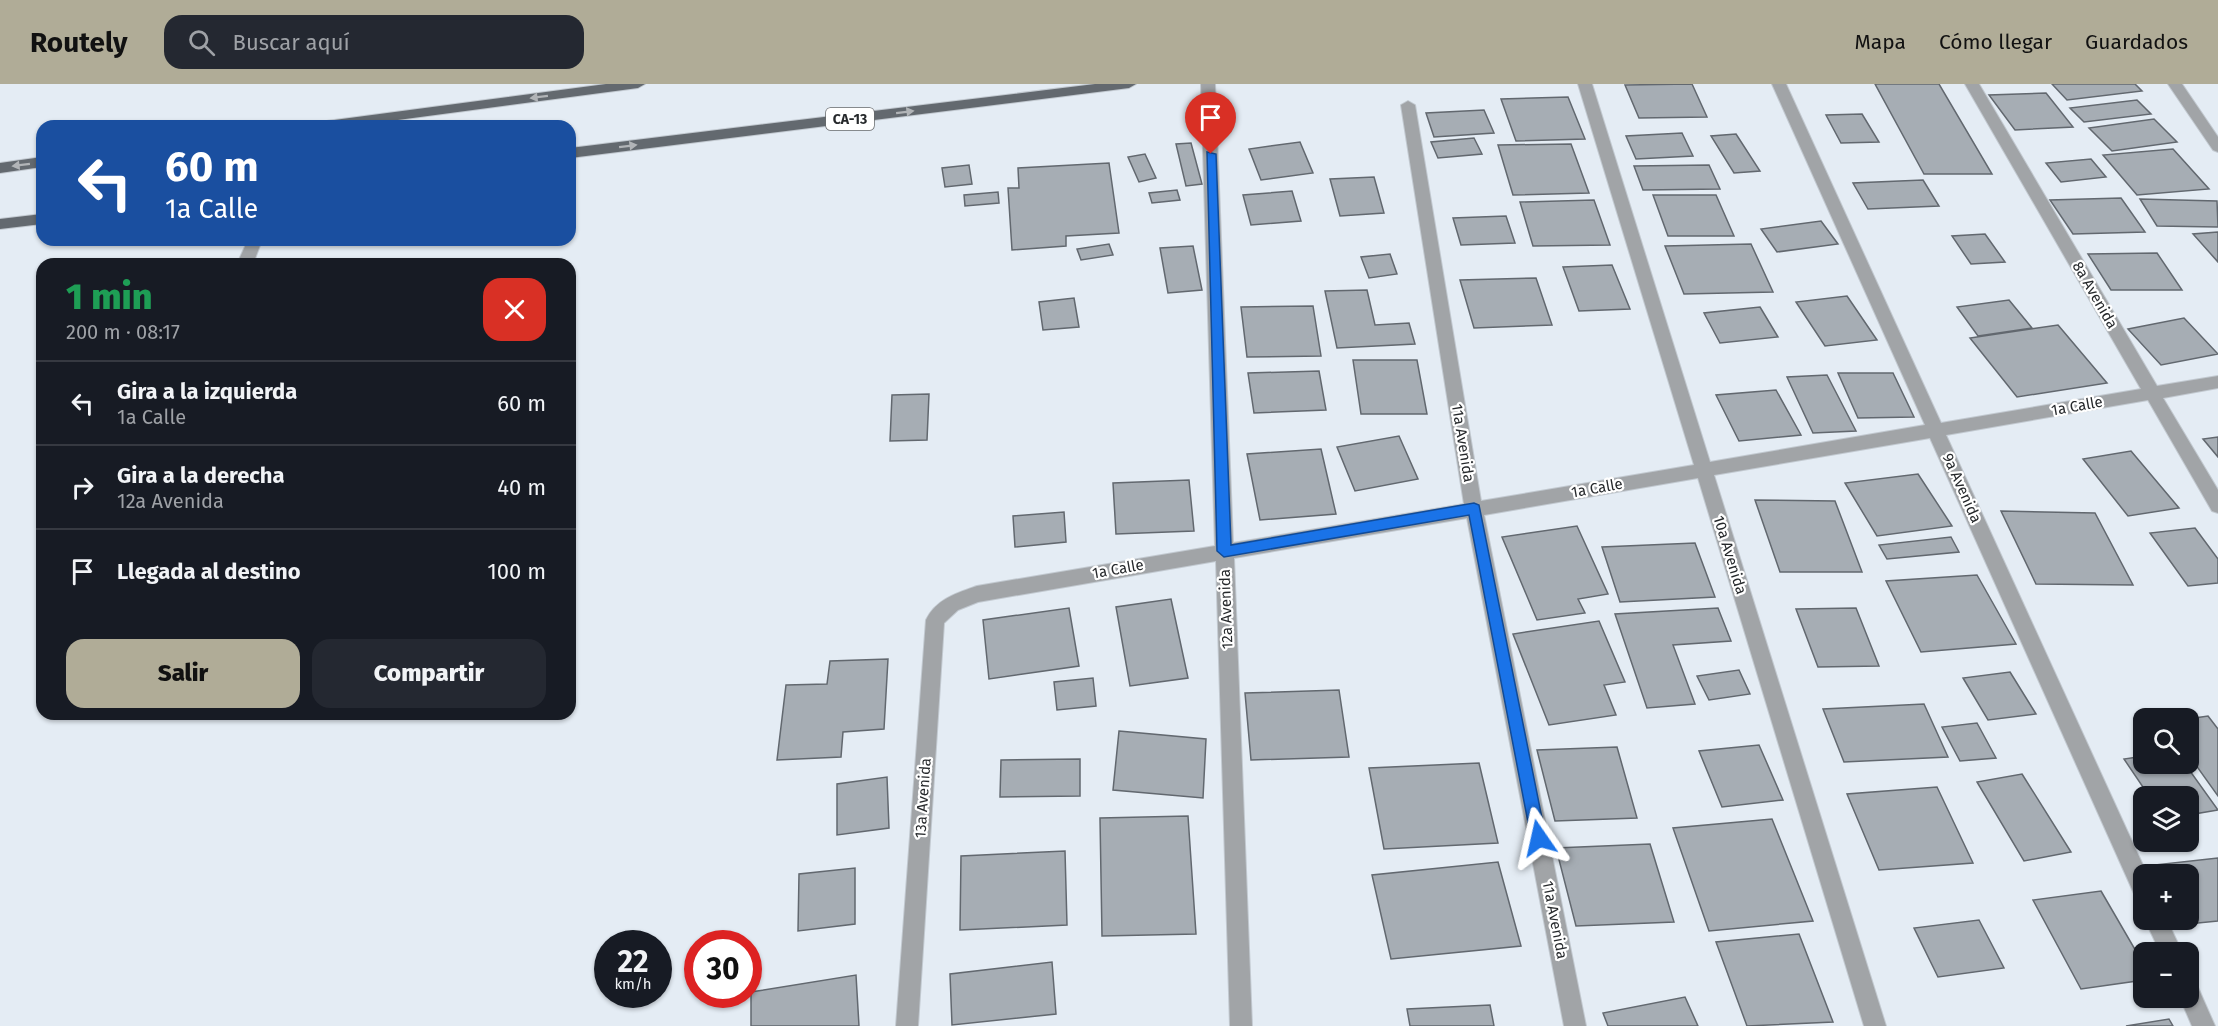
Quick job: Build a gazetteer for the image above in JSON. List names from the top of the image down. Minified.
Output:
{"streets":{"main road":["CA-13"],"street":["8a Avenida","1a Calle","11a Avenida","9a Avenida","10a Avenida","12a Avenida","13a Avenida"]},"crossings":[["8a Avenida","1a Calle"],["1a Calle","11a Avenida"],["1a Calle","9a Avenida"],["1a Calle","10a Avenida"],["1a Calle","12a Avenida"],["1a Calle","13a Avenida"]],"page":{"header":"Routely","search":"Buscar aquí","nav":["Mapa","Cómo llegar","Guardados"],"turn":["60 m","1a Calle"],"heading":["1 min","200 m · 08:17"],"list":[{"name":"Gira a la izquierda","note":"1a Calle","value":"60 m"},{"name":"Gira a la derecha","note":"12a Avenida","value":"40 m"},{"name":"Llegada al destino","value":"100 m"}],"buttons":["Salir","Compartir"],"map_buttons":["+","−"],"speed":"22 km/h","limit":"30"}}
